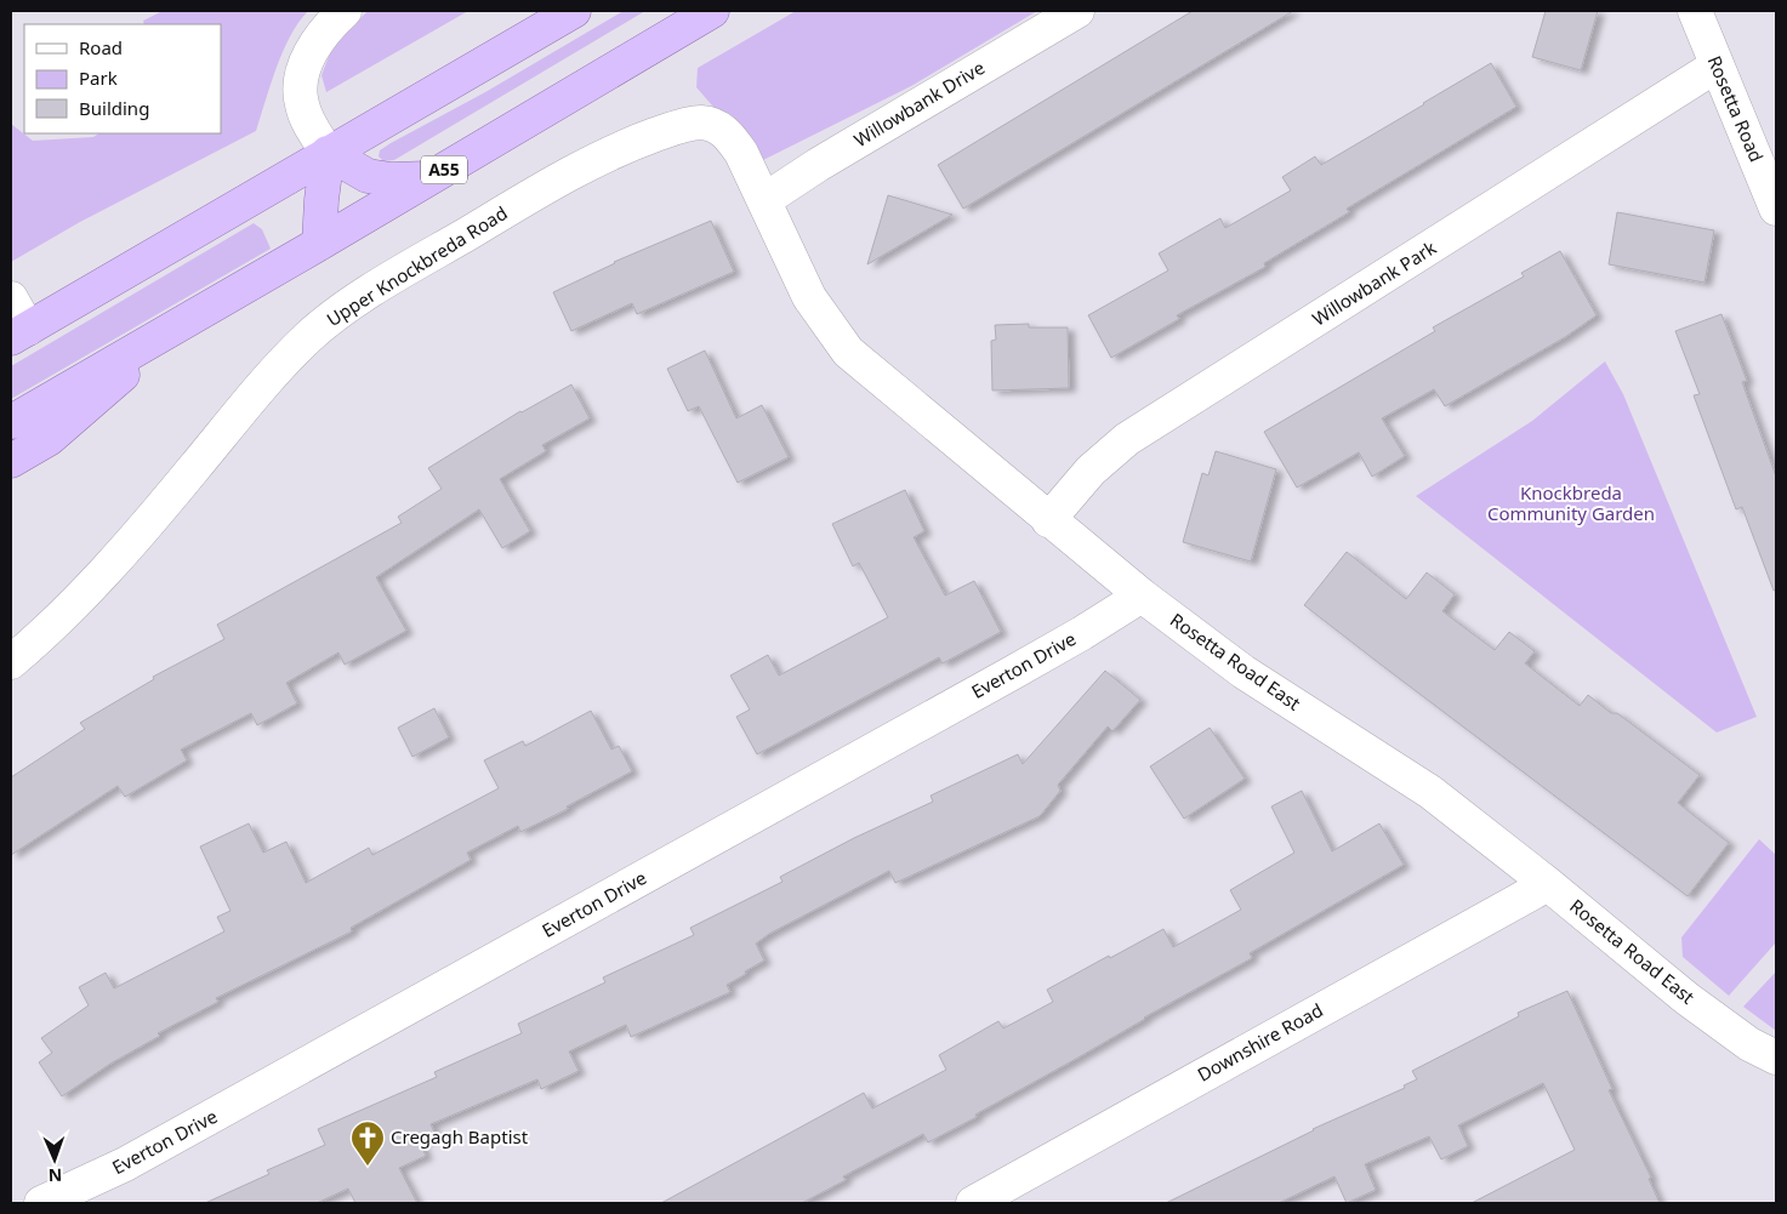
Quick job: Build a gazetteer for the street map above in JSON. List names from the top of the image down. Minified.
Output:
{"streets":{"highway":["A55"],"street":["Willowbank Drive","Rosetta Road","Upper Knockbreda Road","Willowbank Park","Rosetta Road East","Everton Drive","Downshire Road"]},"crossings":[["Willowbank Drive","Upper Knockbreda Road"],["Willowbank Drive","Rosetta Road East"],["Rosetta Road","Willowbank Park"],["Upper Knockbreda Road","Rosetta Road East"],["Willowbank Park","Rosetta Road East"],["Rosetta Road East","Everton Drive"],["Rosetta Road East","Downshire Road"]],"parks":["Knockbreda Community Garden"],"places":{"church":["Cregagh Baptist"]},"legend":["Road","Park","Building"],"north":"bottom"}
